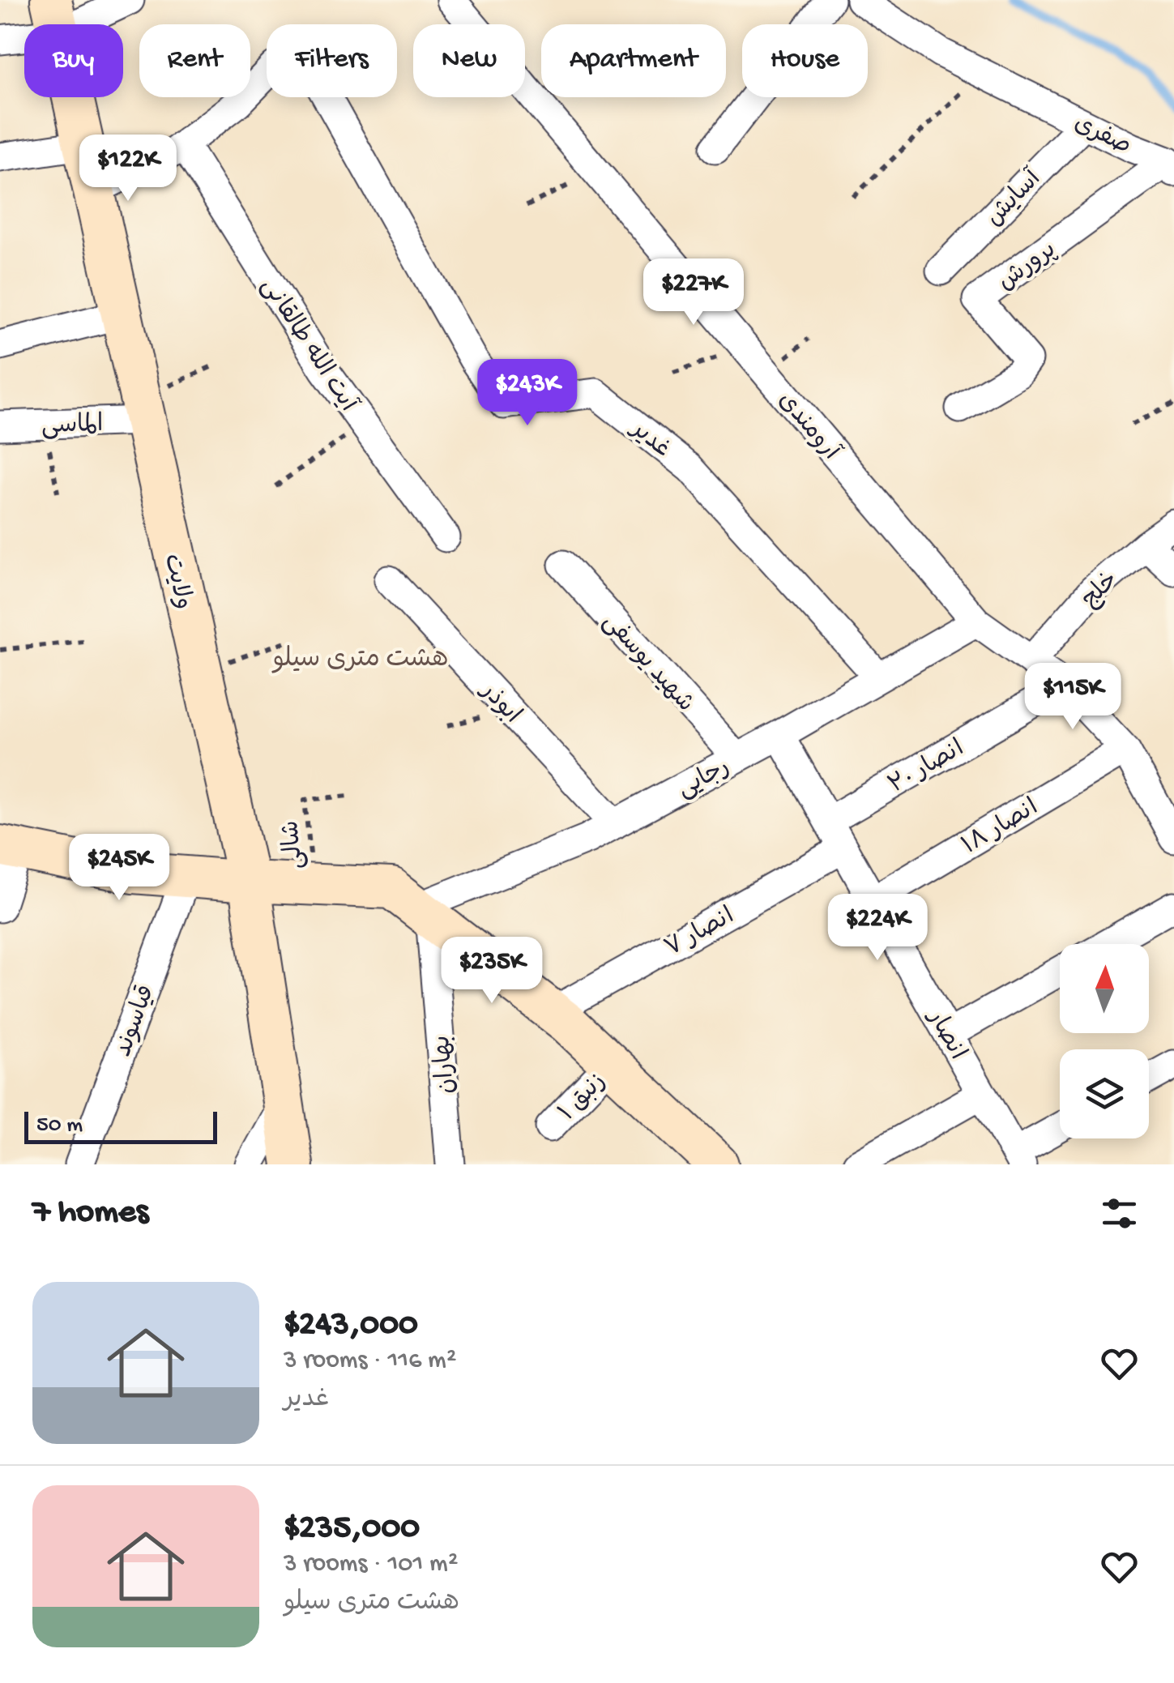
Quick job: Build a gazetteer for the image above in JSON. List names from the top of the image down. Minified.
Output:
{"streets":{"street":["صفری","آسایش","پرورش","آیت الله طالقانی","الماسی","آرومندی","غدیر","ولایت","خلج","شهید یوسفی","ابوذر","انصار ۲۰","رجایی","انصار ۱۸","انصار ۷","قیاسوند","انصار","بهاران","زنبق ۱"],"path":["شالی"]},"crossings":[["صفری","آسایش"],["صفری","پرورش"],["آیت الله طالقانی","غدیر"],["الماسی","ولایت"],["آرومندی","خلج"],["آرومندی","انصار ۲۰"],["آرومندی","رجایی"],["آرومندی","انصار ۱۸"],["غدیر","رجایی"],["شهید یوسفی","رجایی"],["ابوذر","رجایی"],["انصار ۲۰","انصار"],["رجایی","انصار"],["رجایی","بهاران"],["انصار ۱۸","انصار"],["انصار ۷","انصار"]],"districts":["هشت متری سیلو"],"scale_bar":"50 m","north":"top","page":{"chip":["Buy","Rent","Filters","New","Apartment","House"],"price":["$122K","$227K","$243K","$115K","$245K","$224K","$235K"],"scale":"50 m","heading":"7 homes","list":[{"name":"$243,000","note":"3 rooms · 116 m² · غدیر"},{"name":"$235,000","note":"3 rooms · 101 m² · هشت متری سیلو"}]}}
